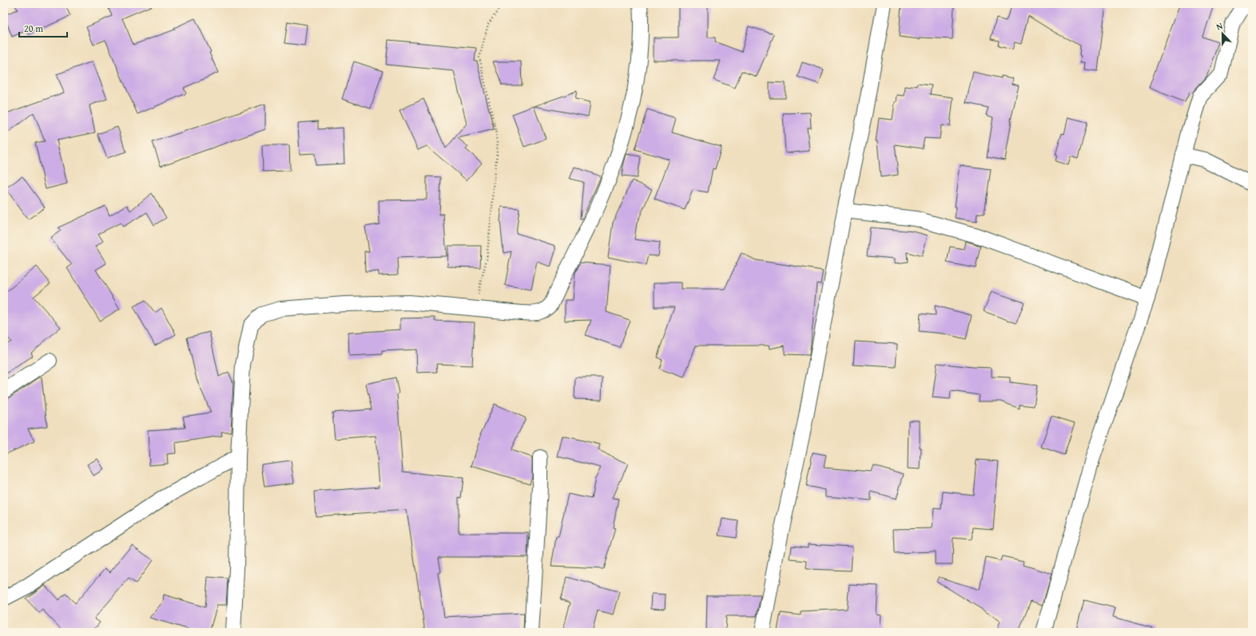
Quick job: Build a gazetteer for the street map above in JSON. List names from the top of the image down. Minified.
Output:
{"scale_bar":"20 m","north":"top"}
